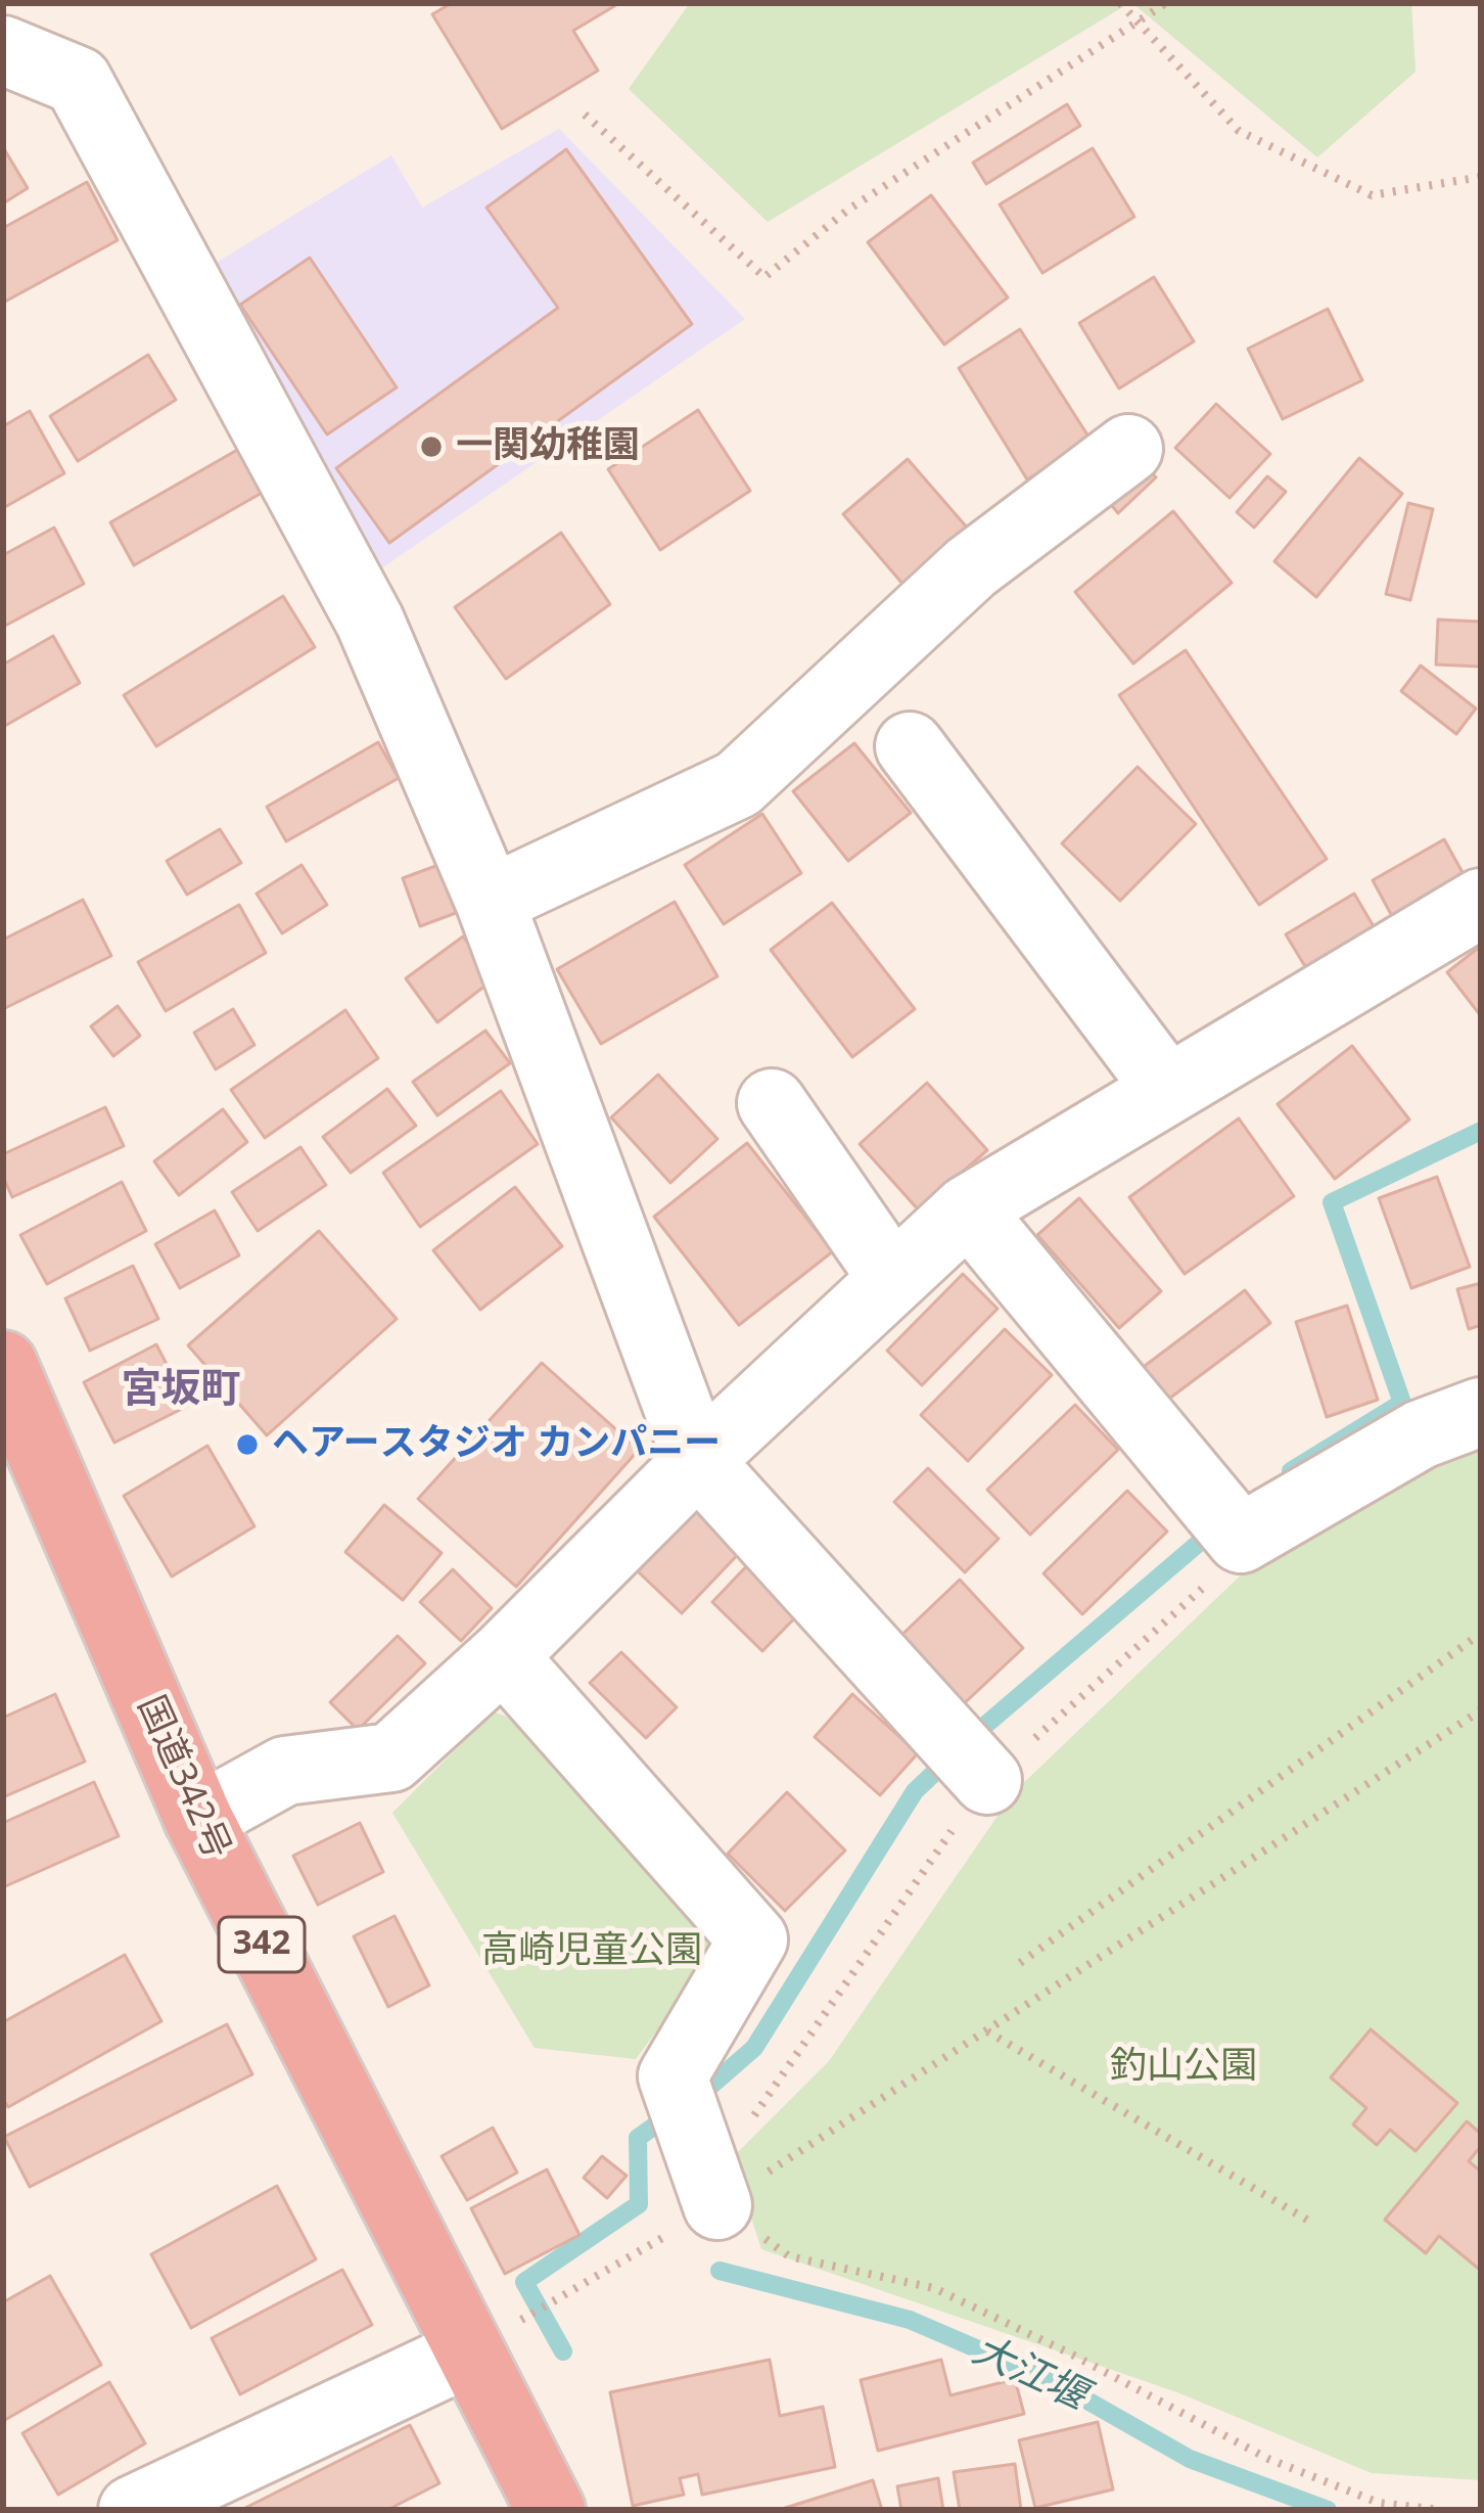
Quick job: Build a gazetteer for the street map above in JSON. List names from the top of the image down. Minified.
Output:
{"streets":{"highway":["国道342号","342"]},"districts":["宮坂町"],"water":["大江堰"],"parks":["高崎児童公園","釣山公園"],"places":["一関幼稚園","ヘアースタジオ カンパニー"]}
